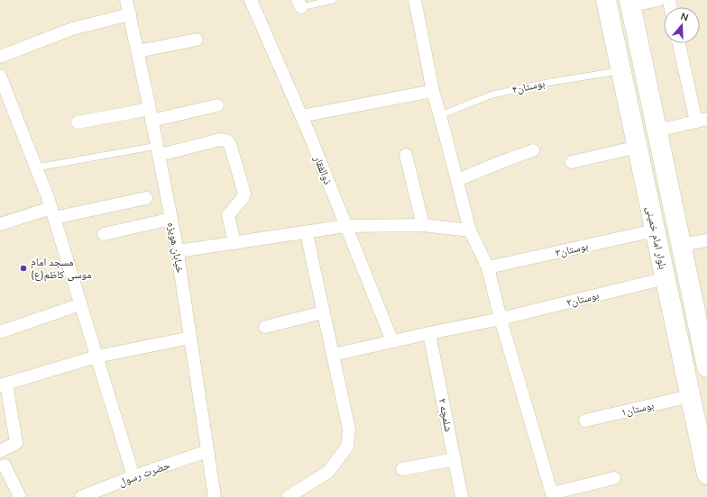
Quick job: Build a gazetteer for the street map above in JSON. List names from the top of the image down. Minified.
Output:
{"streets":{"main road":["بلوار امام خمینی"],"street":["ذوالفقار","خیابان هویزه","بوستان۳","بوستان۲","بوستان۱","شلمچه ۲","حضرت رسول"],"lane":["بوستان۴"]},"crossings":[["بوستان۴","بلوار امام خمینی"],["ذوالفقار","بوستان۲"],["بلوار امام خمینی","بوستان۳"],["بلوار امام خمینی","بوستان۲"],["بلوار امام خمینی","بوستان۱"],["خیابان هویزه","حضرت رسول"],["بوستان۲","شلمچه ۲"]],"places":["مسجد امام موسی کاظم(ع)"],"north":"top"}
